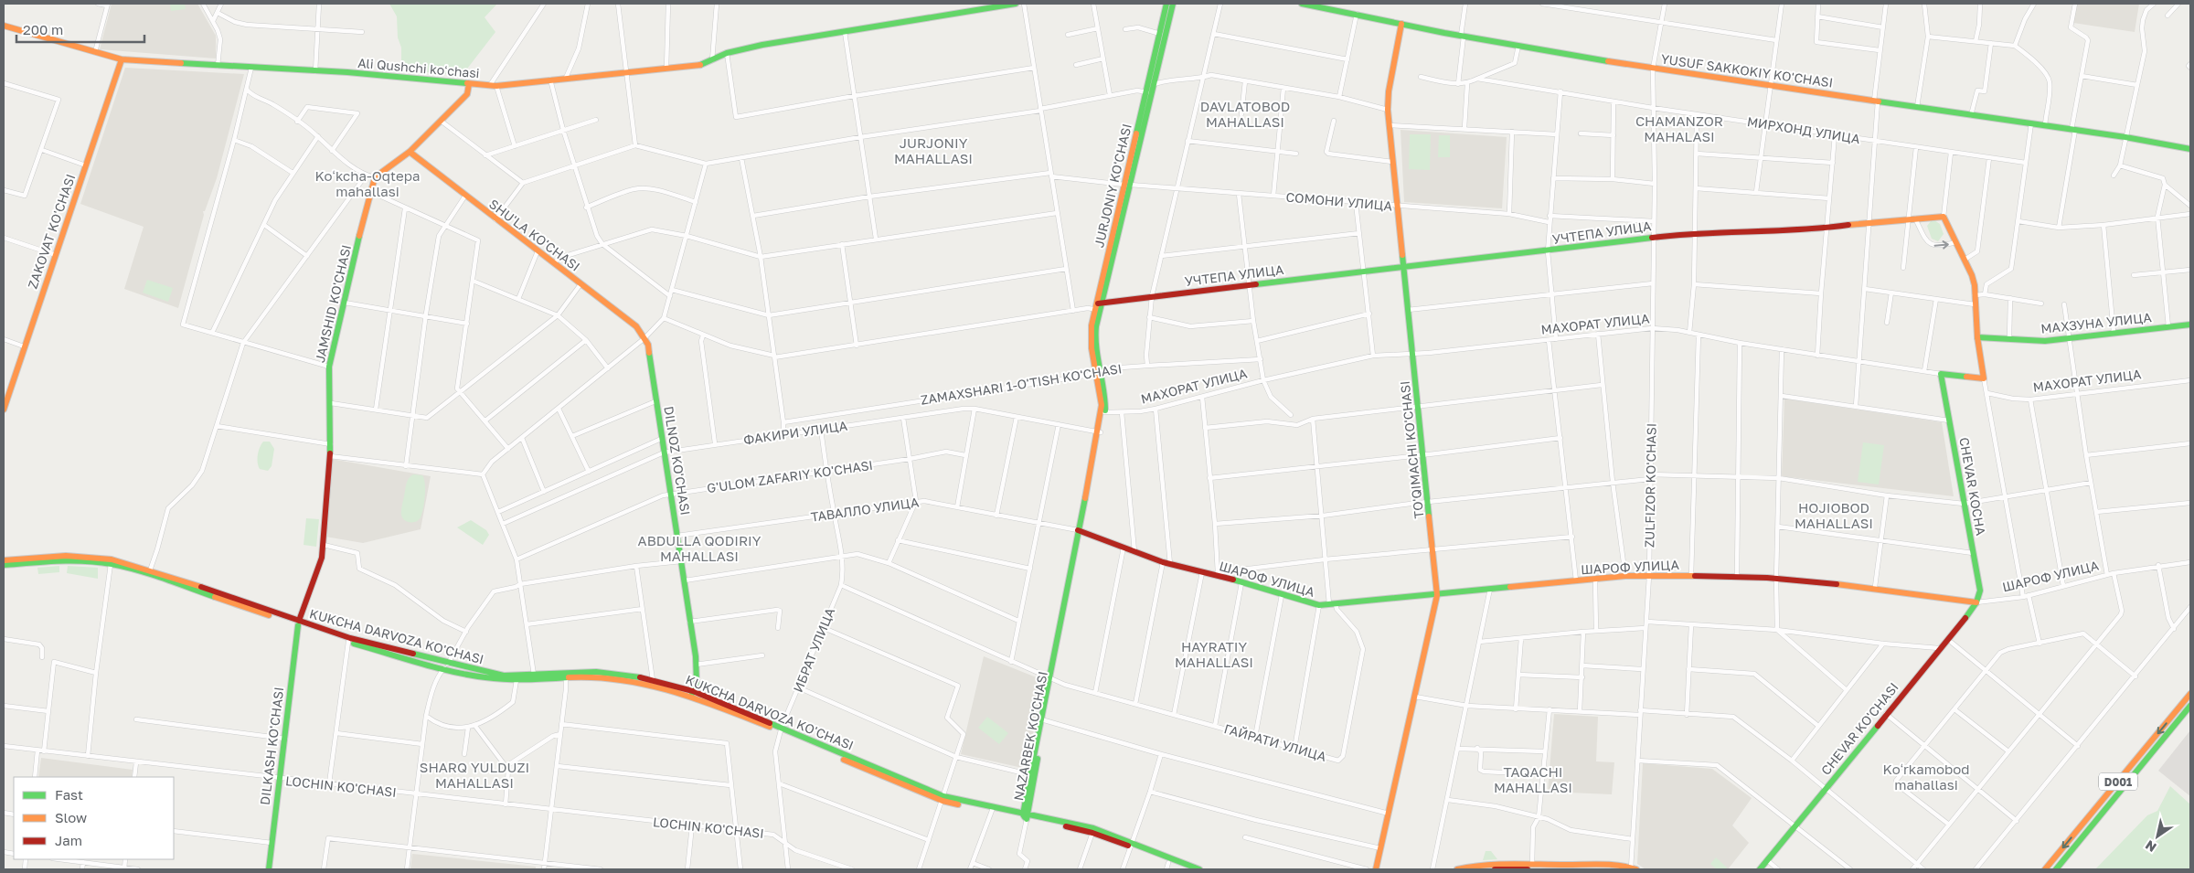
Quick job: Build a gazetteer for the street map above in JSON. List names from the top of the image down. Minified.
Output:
{"streets":{"main road":["Ali Qushchi koʻchasi","YUSUF SAKKOKIY KO'CHASI","JURJONIY KO'CHASI","ZAKOVAT KO'CHASI","УЧТЕПА УЛИЦА","SHU'LA KO'CHASI","JAMSHID KO'CHASI","МАХЗУНА УЛИЦА","МАХОРАТ УЛИЦА","TO'QIMACHI KO'CHASI","DILNOZ KO'CHASI","CHEVAR KOCHA","ШАРОФ УЛИЦА","KUKCHA DARVOZA KO'CHASI","CHEVAR KO'CHASI","NAZARBEK KO'CHASI","DILKASH KO'CHASI","D001"],"street":["МИРХОНД УЛИЦА","СОМОНИ УЛИЦА","ZAMAXSHARI 1-O'TISH KO'CHASI","ФАКИРИ УЛИЦА","G'ULOM ZAFARIY KO'CHASI","ZULFIZOR KO'CHASI","ТАВАЛЛО УЛИЦА","ИБРАТ УЛИЦА","ГАЙРАТИ УЛИЦА","LOCHIN KO'CHASI"]},"crossings":[["Ali Qushchi koʻchasi","ZAKOVAT KO'CHASI"],["YUSUF SAKKOKIY KO'CHASI","TO'QIMACHI KO'CHASI"],["YUSUF SAKKOKIY KO'CHASI","ZULFIZOR KO'CHASI"],["МИРХОНД УЛИЦА","ZULFIZOR KO'CHASI"],["JURJONIY KO'CHASI","СОМОНИ УЛИЦА"],["JURJONIY KO'CHASI","УЧТЕПА УЛИЦА"],["JURJONIY KO'CHASI","ZAMAXSHARI 1-O'TISH KO'CHASI"],["JURJONIY KO'CHASI","NAZARBEK KO'CHASI"],["СОМОНИ УЛИЦА","МАХОРАТ УЛИЦА"],["СОМОНИ УЛИЦА","TO'QIMACHI KO'CHASI"],["УЧТЕПА УЛИЦА","МАХОРАТ УЛИЦА"],["УЧТЕПА УЛИЦА","TO'QIMACHI KO'CHASI"],["УЧТЕПА УЛИЦА","ZULFIZOR KO'CHASI"],["SHU'LA KO'CHASI","DILNOZ KO'CHASI"],["JAMSHID KO'CHASI","KUKCHA DARVOZA KO'CHASI"],["JAMSHID KO'CHASI","DILKASH KO'CHASI"],["МАХОРАТ УЛИЦА","ZAMAXSHARI 1-O'TISH KO'CHASI"],["МАХОРАТ УЛИЦА","TO'QIMACHI KO'CHASI"],["МАХОРАТ УЛИЦА","ZULFIZOR KO'CHASI"],["МАХОРАТ УЛИЦА","CHEVAR KOCHA"],["МАХОРАТ УЛИЦА","NAZARBEK KO'CHASI"],["ZAMAXSHARI 1-O'TISH KO'CHASI","NAZARBEK KO'CHASI"],["ФАКИРИ УЛИЦА","DILNOZ KO'CHASI"],["ФАКИРИ УЛИЦА","ИБРАТ УЛИЦА"],["ФАКИРИ УЛИЦА","NAZARBEK KO'CHASI"],["TO'QIMACHI KO'CHASI","ШАРОФ УЛИЦА"],["DILNOZ KO'CHASI","G'ULOM ZAFARIY KO'CHASI"],["DILNOZ KO'CHASI","ТАВАЛЛО УЛИЦА"],["DILNOZ KO'CHASI","KUKCHA DARVOZA KO'CHASI"],["G'ULOM ZAFARIY KO'CHASI","ИБРАТ УЛИЦА"],["ZULFIZOR KO'CHASI","ШАРОФ УЛИЦА"],["CHEVAR KOCHA","ШАРОФ УЛИЦА"],["CHEVAR KOCHA","CHEVAR KO'CHASI"],["ТАВАЛЛО УЛИЦА","ШАРОФ УЛИЦА"],["ТАВАЛЛО УЛИЦА","ИБРАТ УЛИЦА"],["ТАВАЛЛО УЛИЦА","NAZARBEK KO'CHASI"],["ШАРОФ УЛИЦА","CHEVAR KO'CHASI"],["ШАРОФ УЛИЦА","NAZARBEK KO'CHASI"],["ШАРОФ УЛИЦА","ГАЙРАТИ УЛИЦА"],["KUKCHA DARVOZA KO'CHASI","ИБРАТ УЛИЦА"],["KUKCHA DARVOZA KO'CHASI","NAZARBEK KO'CHASI"],["KUKCHA DARVOZA KO'CHASI","DILKASH KO'CHASI"],["ИБРАТ УЛИЦА","ГАЙРАТИ УЛИЦА"],["ИБРАТ УЛИЦА","LOCHIN KO'CHASI"],["NAZARBEK KO'CHASI","ГАЙРАТИ УЛИЦА"],["DILKASH KO'CHASI","LOCHIN KO'CHASI"]],"districts":["DAVLATOBOD MAHALLASI","CHAMANZOR MAHALASI","JURJONIY MAHALLASI","Koʻkcha-Oqtepa mahallasi","HOJIOBOD MAHALLASI","ABDULLA QODIRIY MAHALLASI","HAYRATIY MAHALLASI","SHARQ YULDUZI MAHALLASI","Koʻrkamobod mahallasi","TAQACHI MAHALLASI"],"legend":["Fast","Slow","Jam"],"scale_bar":"200 m","north":"bottom left"}
